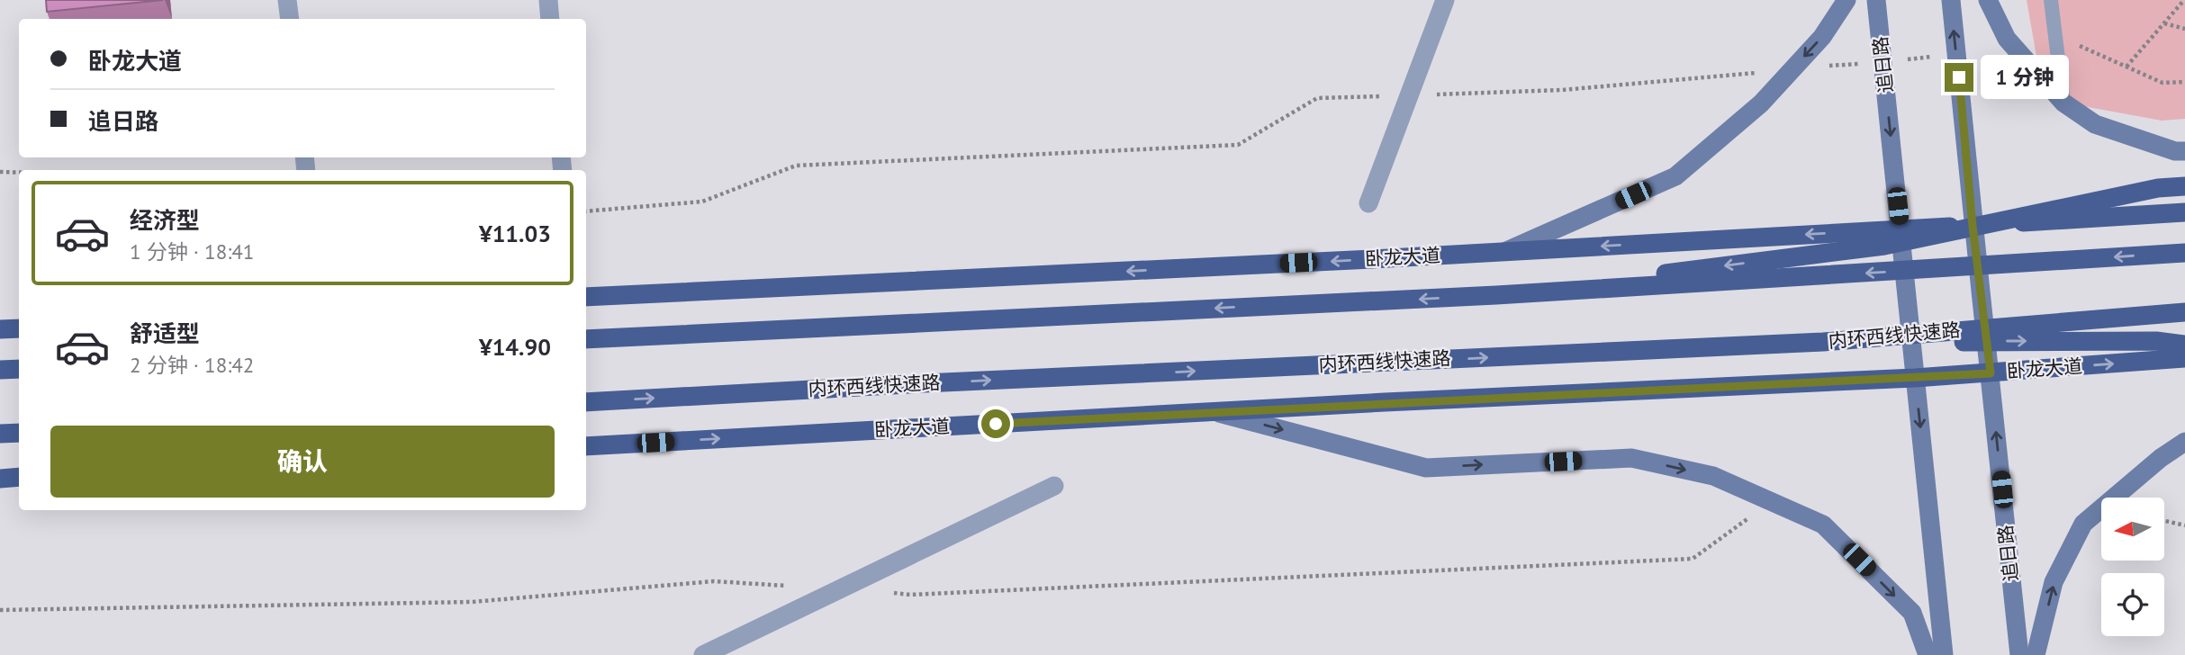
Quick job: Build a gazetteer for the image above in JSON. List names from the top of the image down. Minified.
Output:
{"streets":{"highway":["卧龙大道","内环西线快速路"],"main road":["追日路"]},"crossings":[["追日路","卧龙大道"]],"north":"left","page":{"banner":["卧龙大道","追日路"],"bubble":"1 分钟","list":[{"name":"经济型","note":"1 分钟 · 18:41","value":"¥11.03"},{"name":"舒适型","note":"2 分钟 · 18:42","value":"¥14.90"}],"buttons":"确认"}}
